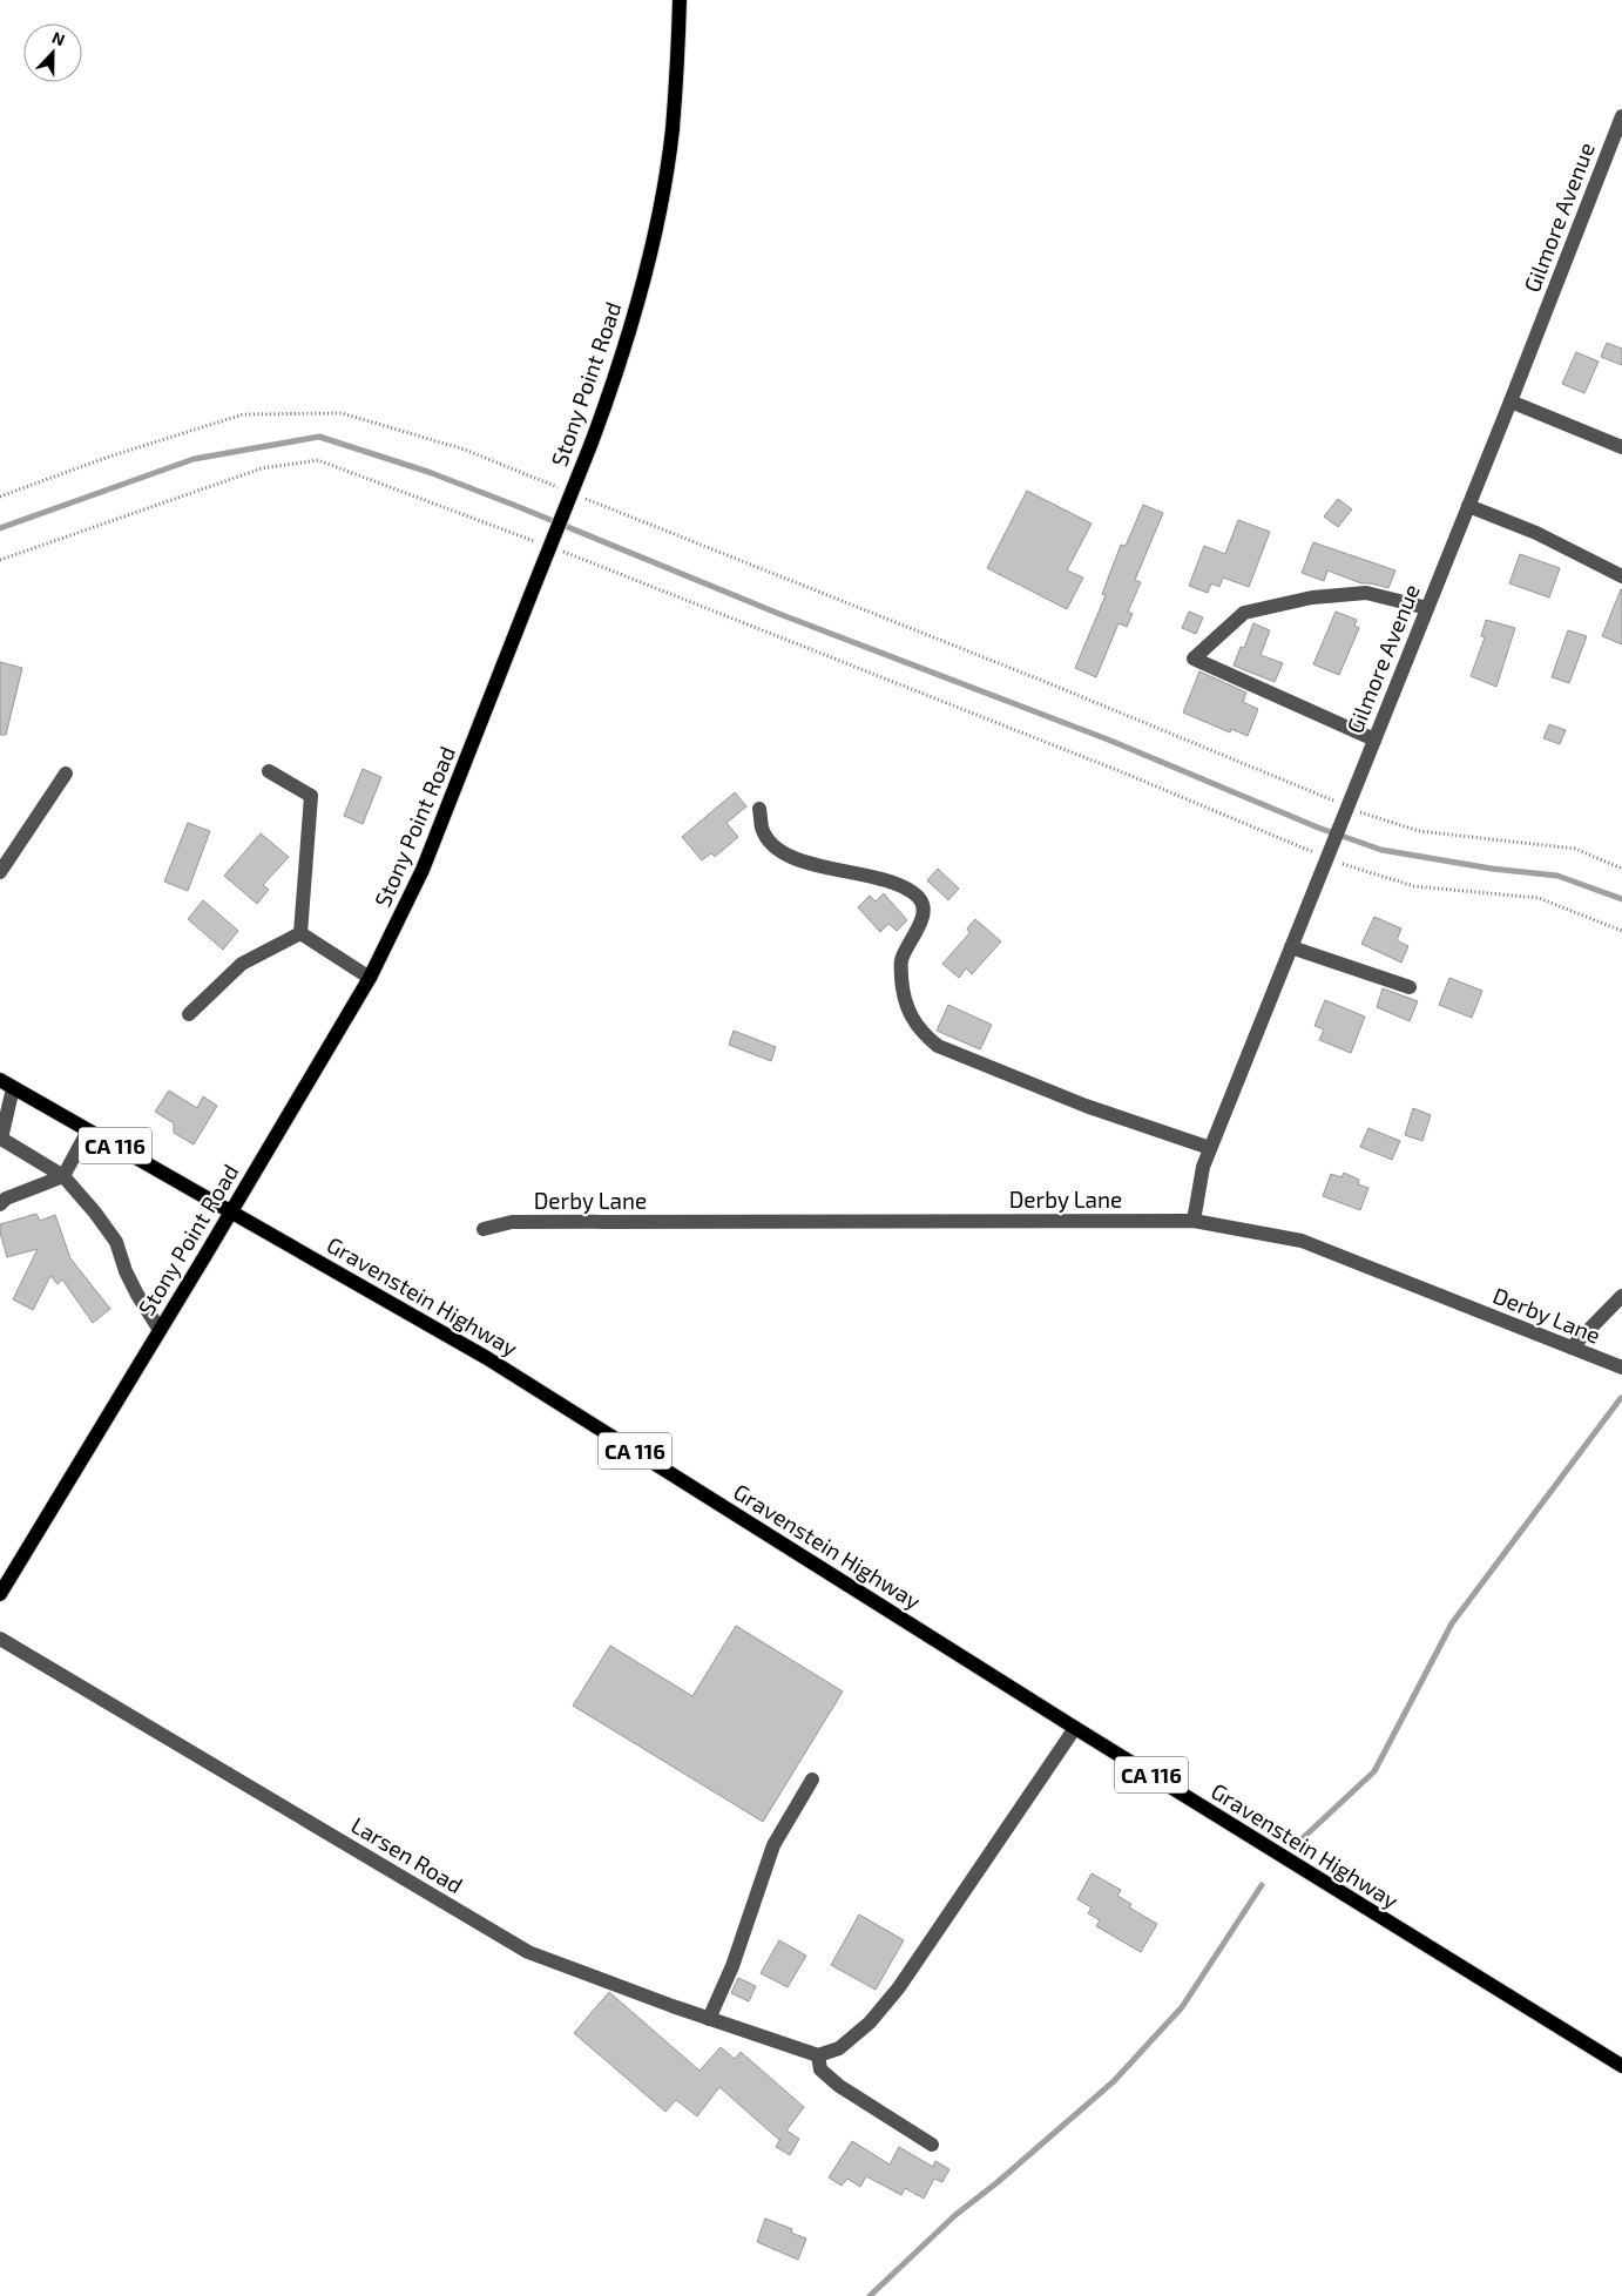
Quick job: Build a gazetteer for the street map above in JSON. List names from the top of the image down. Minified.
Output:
{"streets":{"main road":["Stony Point Road","CA 116","Gravenstein Highway"],"street":["Gilmore Avenue","Derby Lane","Larsen Road"]},"crossings":[["Gilmore Avenue","Derby Lane"],["Stony Point Road","Gravenstein Highway"]],"north":"top"}
